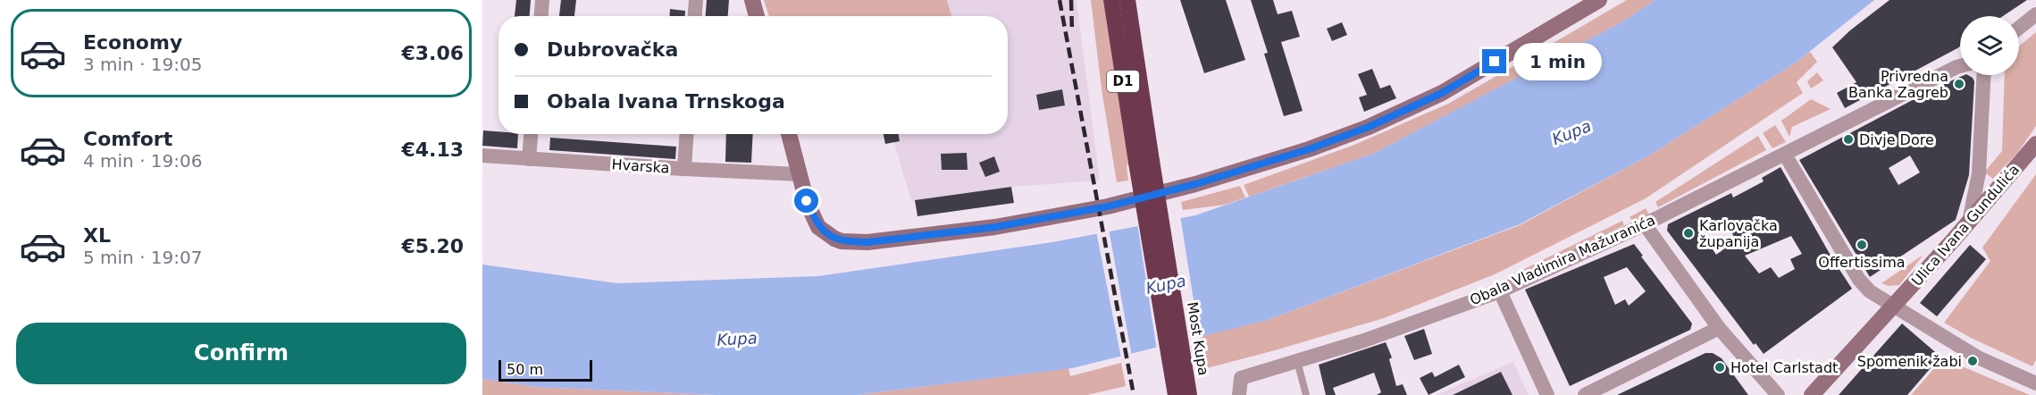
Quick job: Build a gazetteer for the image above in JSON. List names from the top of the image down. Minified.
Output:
{"streets":{"highway":["D1","Most Kupa"],"street":["Hvarska","Ulica Ivana Gundulića","Obala Vladimira Mažuranića"]},"crossings":[["D1","Most Kupa"]],"water":["Kupa"],"places":["Privredna Banka Zagreb","Divje Dore","Karlovačka županija","Offertissima","Spomenik žabi","Hotel Carlstadt"],"scale_bar":"50 m","page":{"list":[{"name":"Economy","note":"3 min · 19:05","value":"€3.06"},{"name":"Comfort","note":"4 min · 19:06","value":"€4.13"},{"name":"XL","note":"5 min · 19:07","value":"€5.20"}],"banner":["Dubrovačka","Obala Ivana Trnskoga"],"bubble":"1 min","buttons":"Confirm","scale":"50 m"}}
